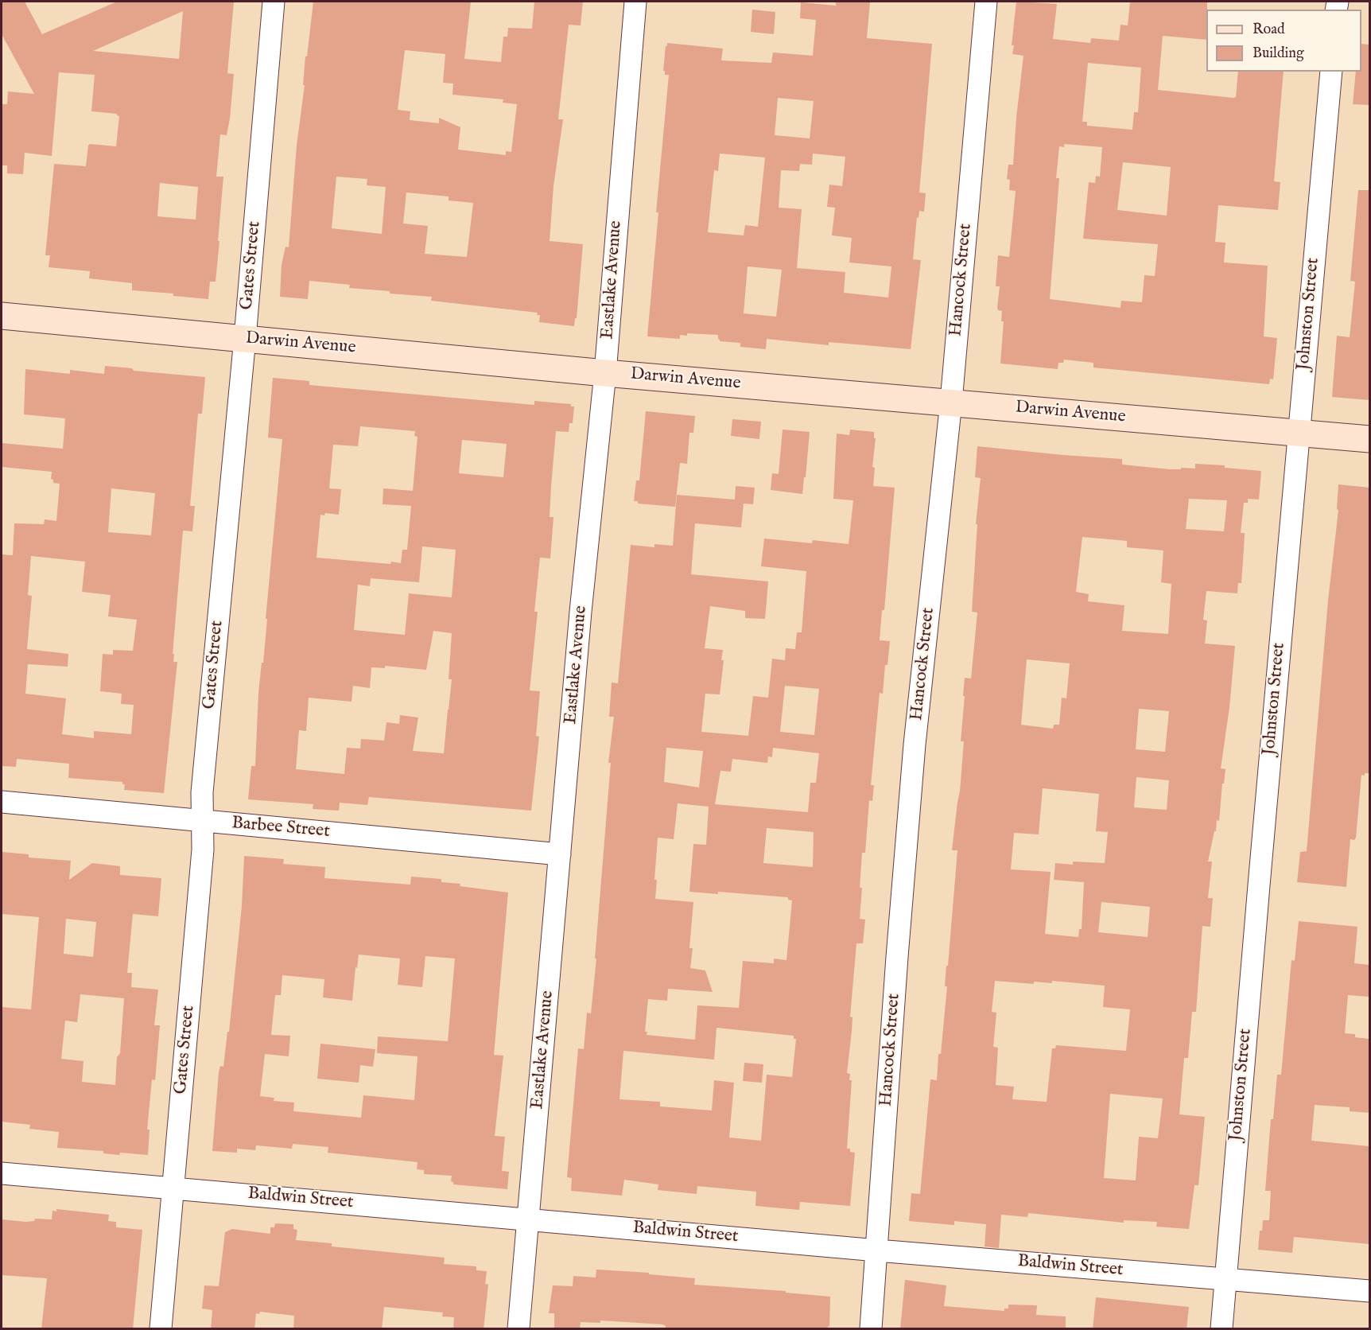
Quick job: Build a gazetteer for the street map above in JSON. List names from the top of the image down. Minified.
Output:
{"streets":{"street":["Gates Street","Eastlake Avenue","Hancock Street","Johnston Street","Darwin Avenue","Barbee Street","Baldwin Street"]},"crossings":[["Gates Street","Darwin Avenue"],["Gates Street","Barbee Street"],["Gates Street","Baldwin Street"],["Eastlake Avenue","Darwin Avenue"],["Eastlake Avenue","Barbee Street"],["Eastlake Avenue","Baldwin Street"],["Hancock Street","Darwin Avenue"],["Hancock Street","Baldwin Street"],["Johnston Street","Darwin Avenue"],["Johnston Street","Baldwin Street"]],"legend":["Road","Building"]}
